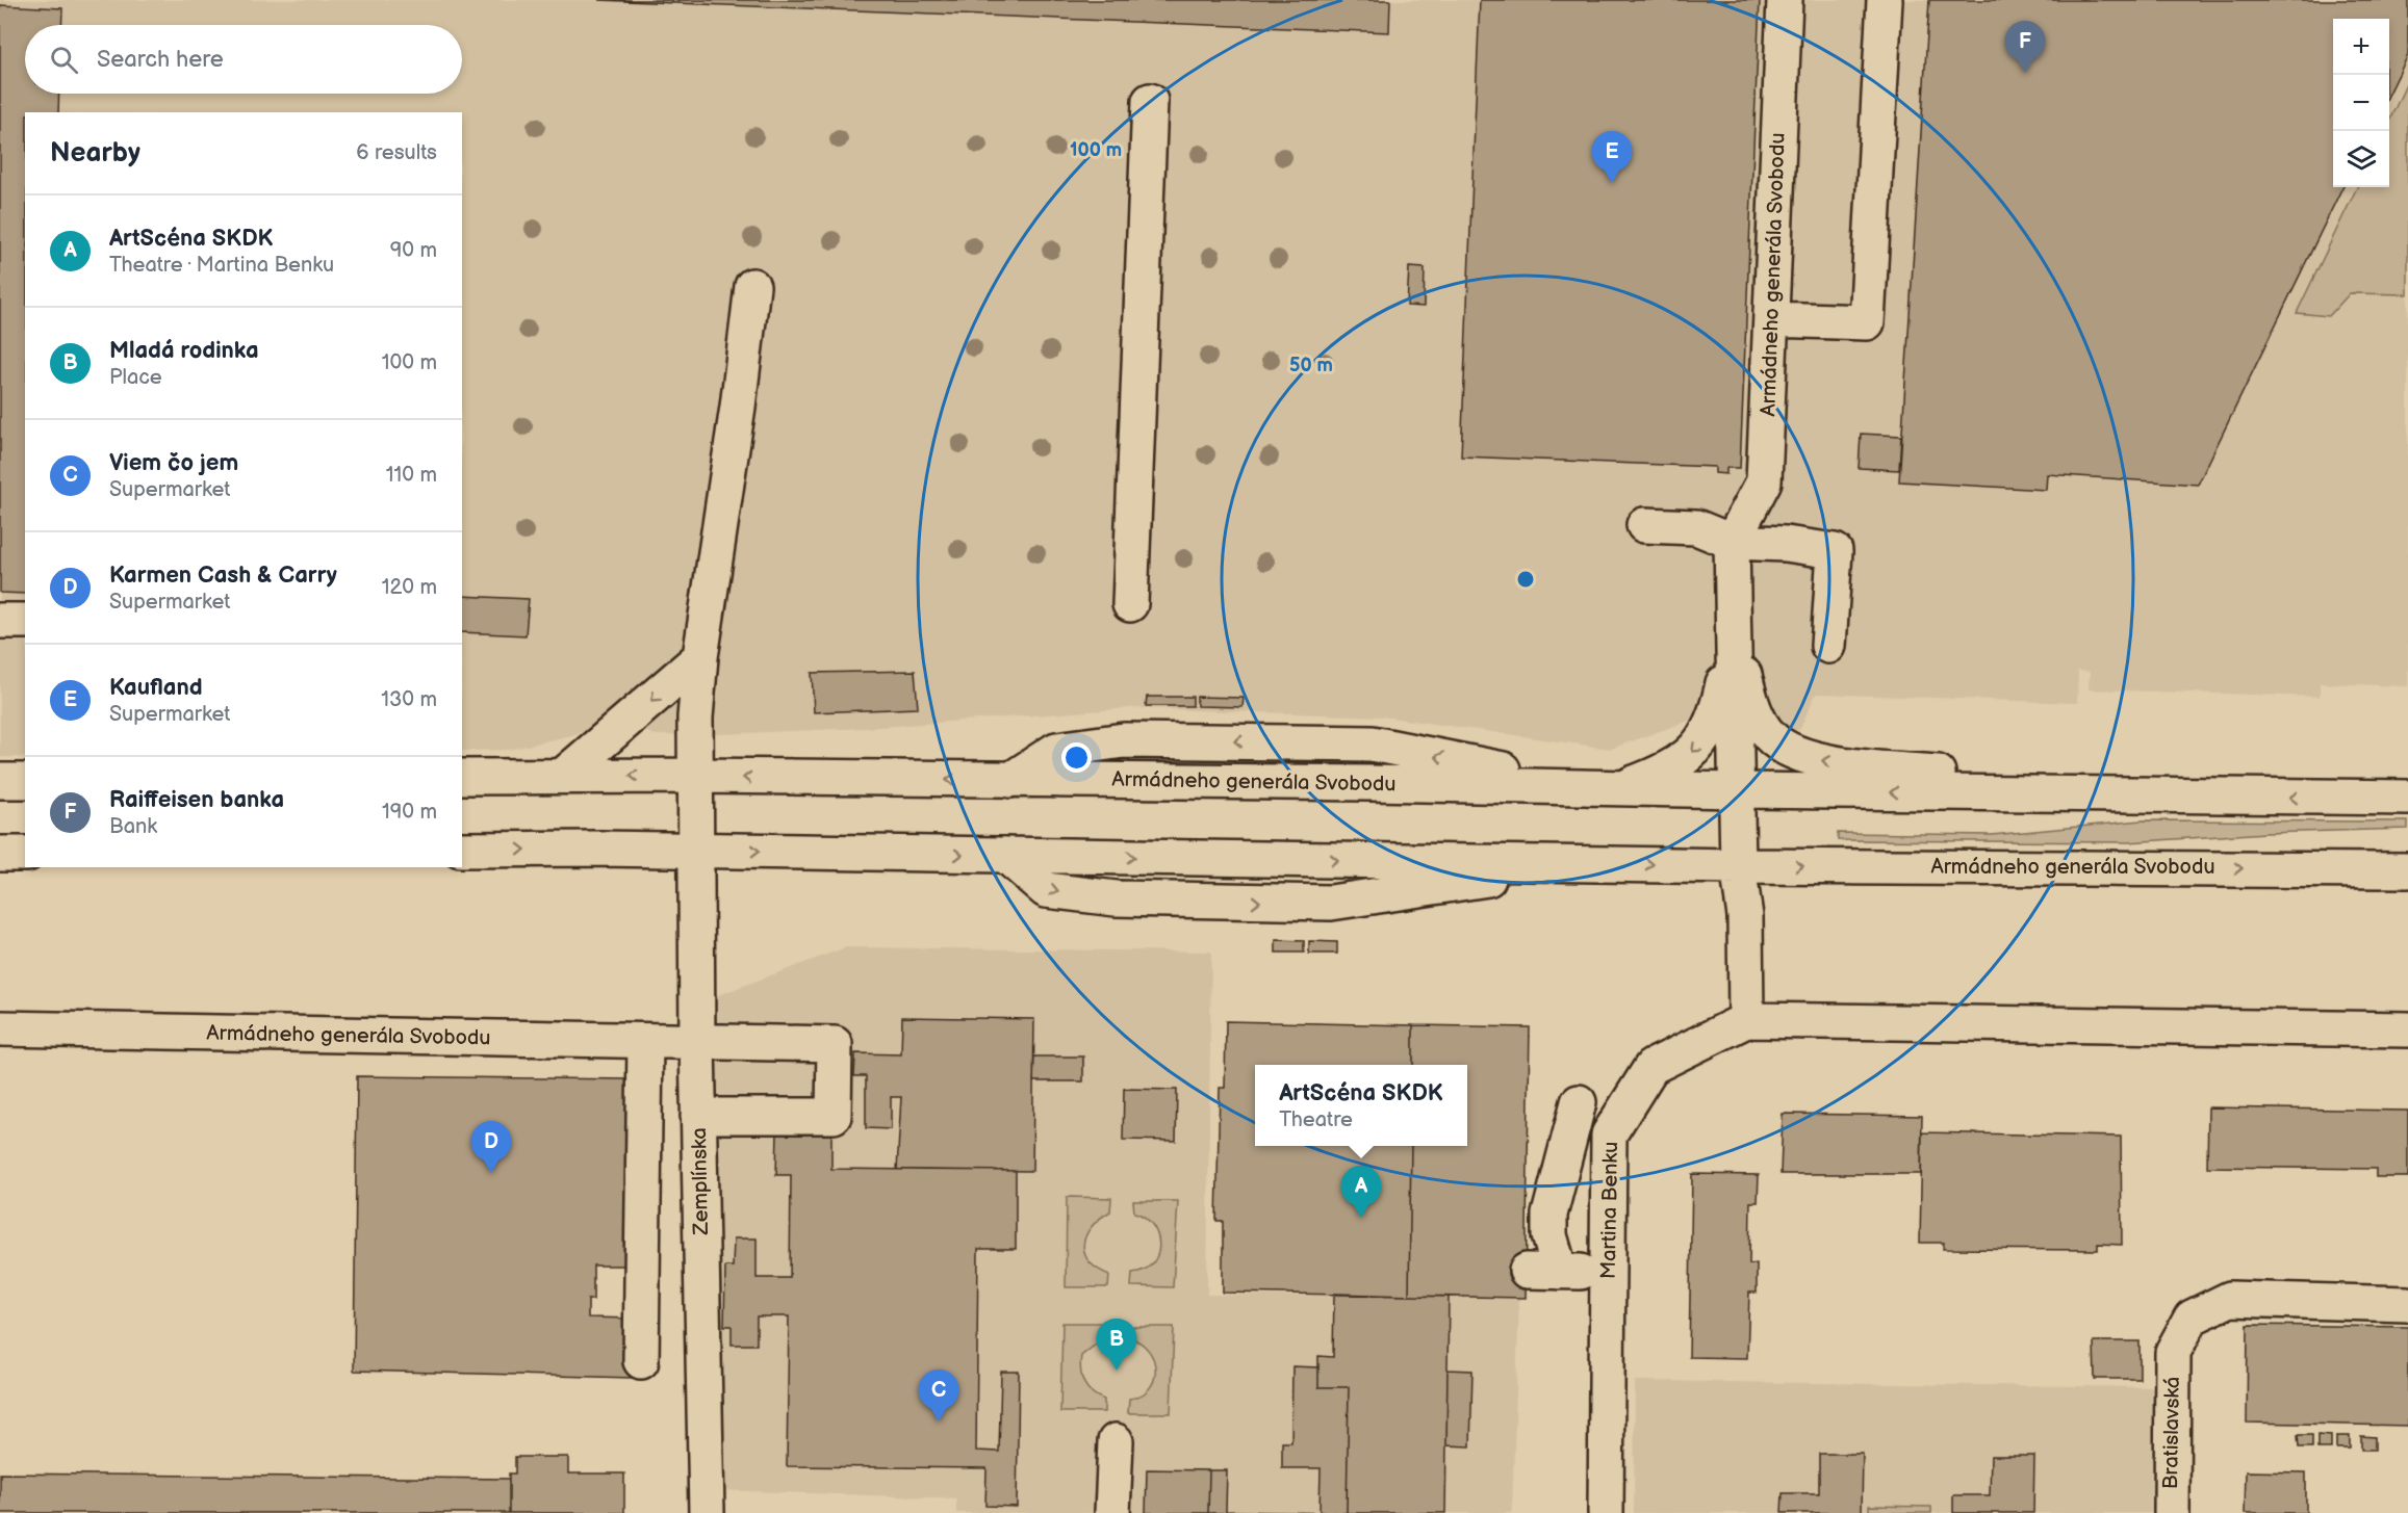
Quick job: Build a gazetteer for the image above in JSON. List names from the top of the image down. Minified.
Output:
{"streets":{"street":["Armádneho generála Svobodu","Zemplínska","Martina Benku","Bratislavská"]},"crossings":[["Armádneho generála Svobodu","Zemplínska"]],"page":{"map_buttons":["+","−"],"pins":["F","E","D","A","B","C"],"search":"Search here","heading":["Nearby","6 results"],"list":[{"mark":"A","name":"ArtScéna SKDK","note":"Theatre · Martina Benku","value":"90 m"},{"mark":"B","name":"Mladá rodinka","note":"Place","value":"100 m"},{"mark":"C","name":"Viem čo jem","note":"Supermarket","value":"110 m"},{"mark":"D","name":"Karmen Cash & Carry","note":"Supermarket","value":"120 m"},{"mark":"E","name":"Kaufland","note":"Supermarket","value":"130 m"},{"mark":"F","name":"Raiffeisen banka","note":"Bank","value":"190 m"}],"popup":["ArtScéna SKDK","Theatre"]},"rings":["100 m","50 m"]}
